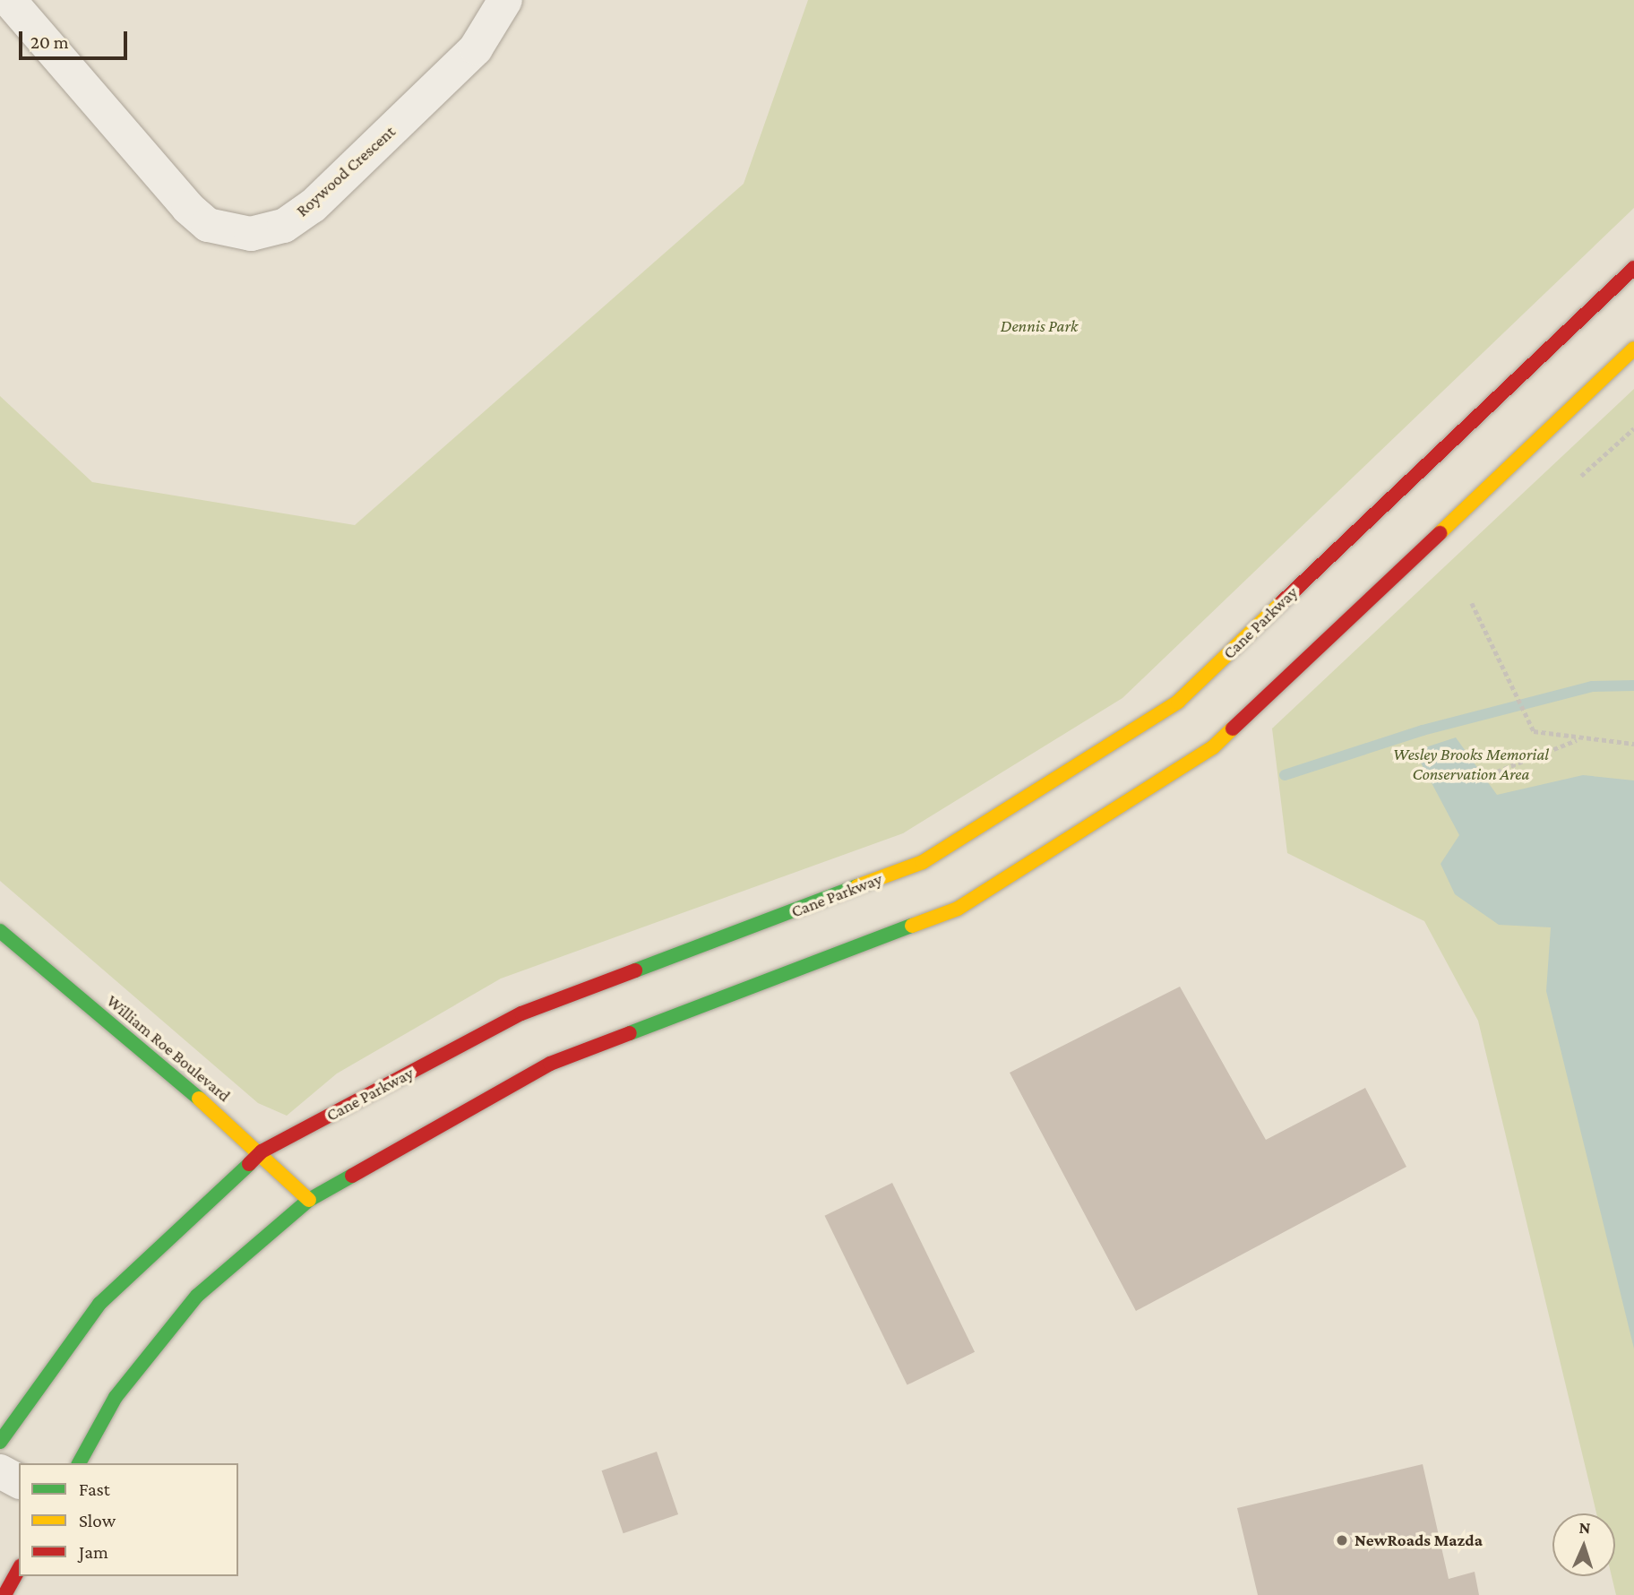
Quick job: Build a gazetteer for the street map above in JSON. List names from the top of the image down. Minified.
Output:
{"streets":{"main road":["Cane Parkway","William Roe Boulevard"],"street":["Roywood Crescent"]},"crossings":[["Cane Parkway","William Roe Boulevard"]],"parks":["Dennis Park","Wesley Brooks Memorial Conservation Area"],"places":["NewRoads Mazda"],"legend":["Fast","Slow","Jam"],"scale_bar":"20 m","north":"top"}
